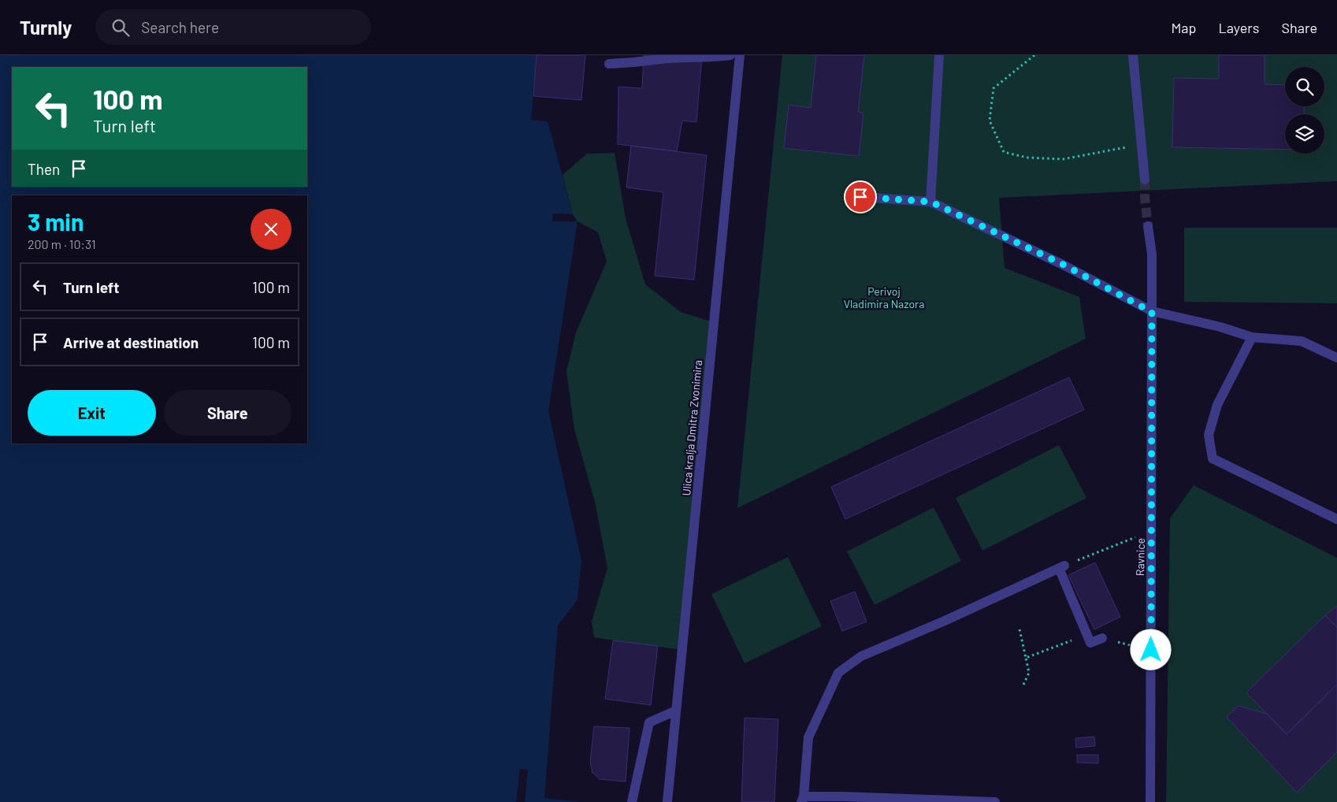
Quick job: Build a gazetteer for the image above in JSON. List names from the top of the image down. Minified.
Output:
{"streets":{"street":["Ulica kralja Dmitra Zvonimira","Ravnice"]},"parks":["Perivoj Vladimira Nazora"],"page":{"header":"Turnly","search":"Search here","nav":["Map","Layers","Share"],"turn":["100 m","Turn left"],"then":"Then","heading":["3 min","200 m · 10:31"],"list":[{"name":"Turn left","value":"100 m"},{"name":"Arrive at destination","value":"100 m"}],"buttons":["Exit","Share"]}}
